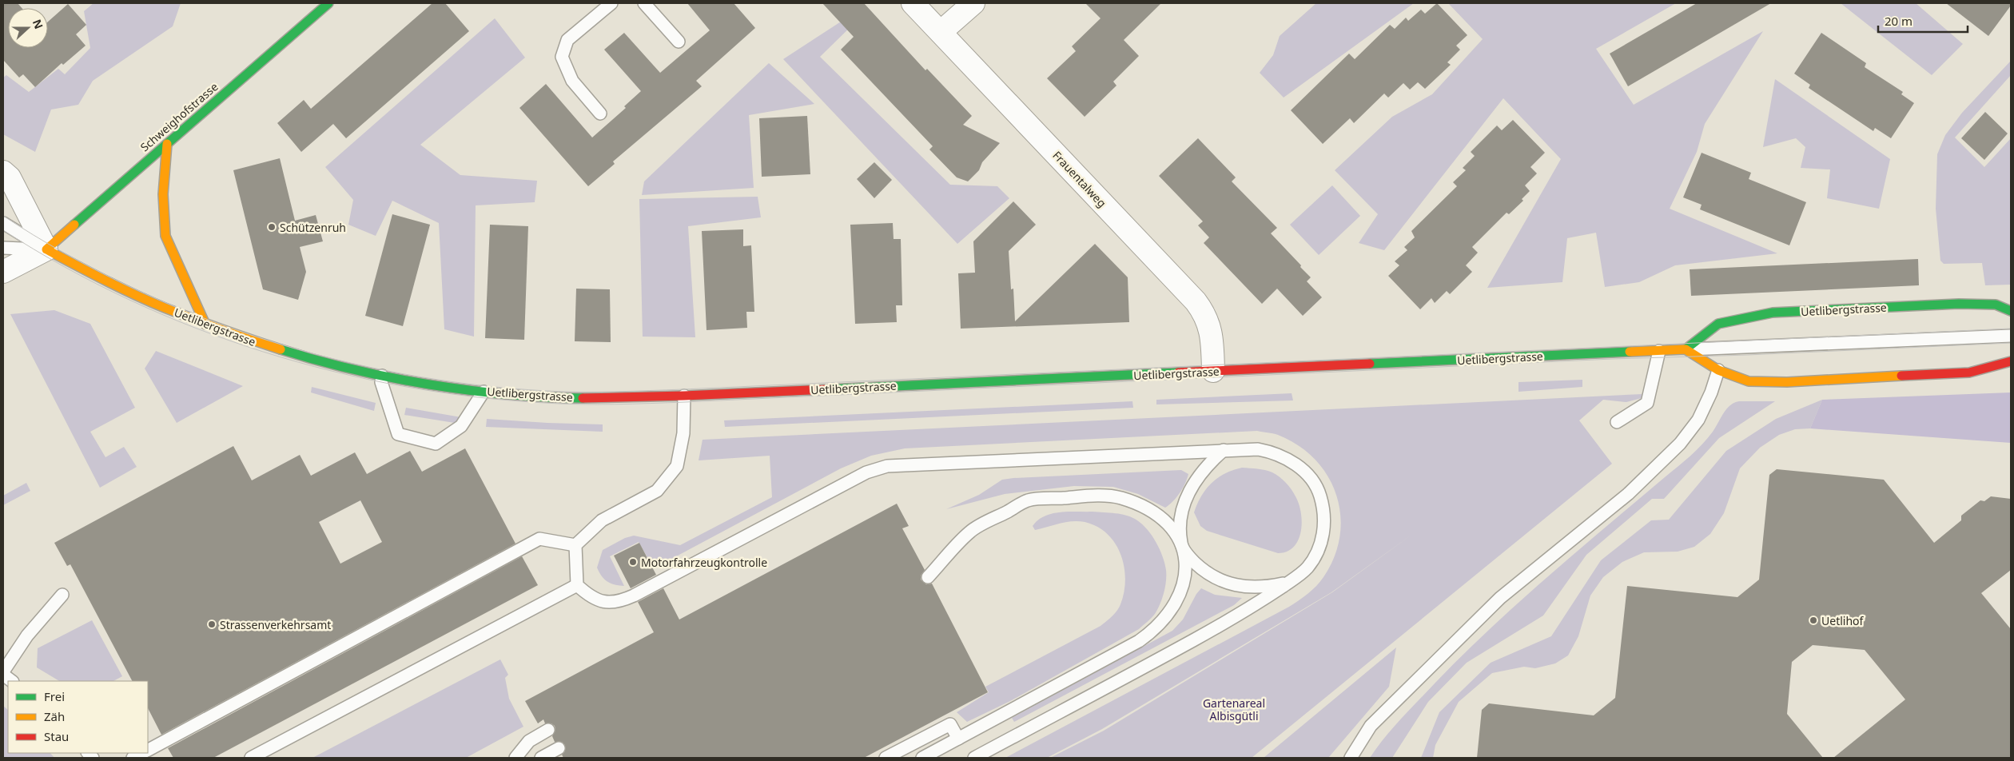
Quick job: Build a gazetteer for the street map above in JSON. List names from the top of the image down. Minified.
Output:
{"streets":{"main road":["Schweighofstrasse","Uetlibergstrasse"],"street":["Frauentalweg"]},"crossings":[["Schweighofstrasse","Uetlibergstrasse"],["Frauentalweg","Uetlibergstrasse"]],"parks":["Gartenareal Albisgütli"],"places":["Schützenruh","Motorfahrzeugkontrolle","Uetlihof","Strassenverkehrsamt"],"legend":["Frei","Zäh","Stau"],"scale_bar":"20 m","north":"right"}
